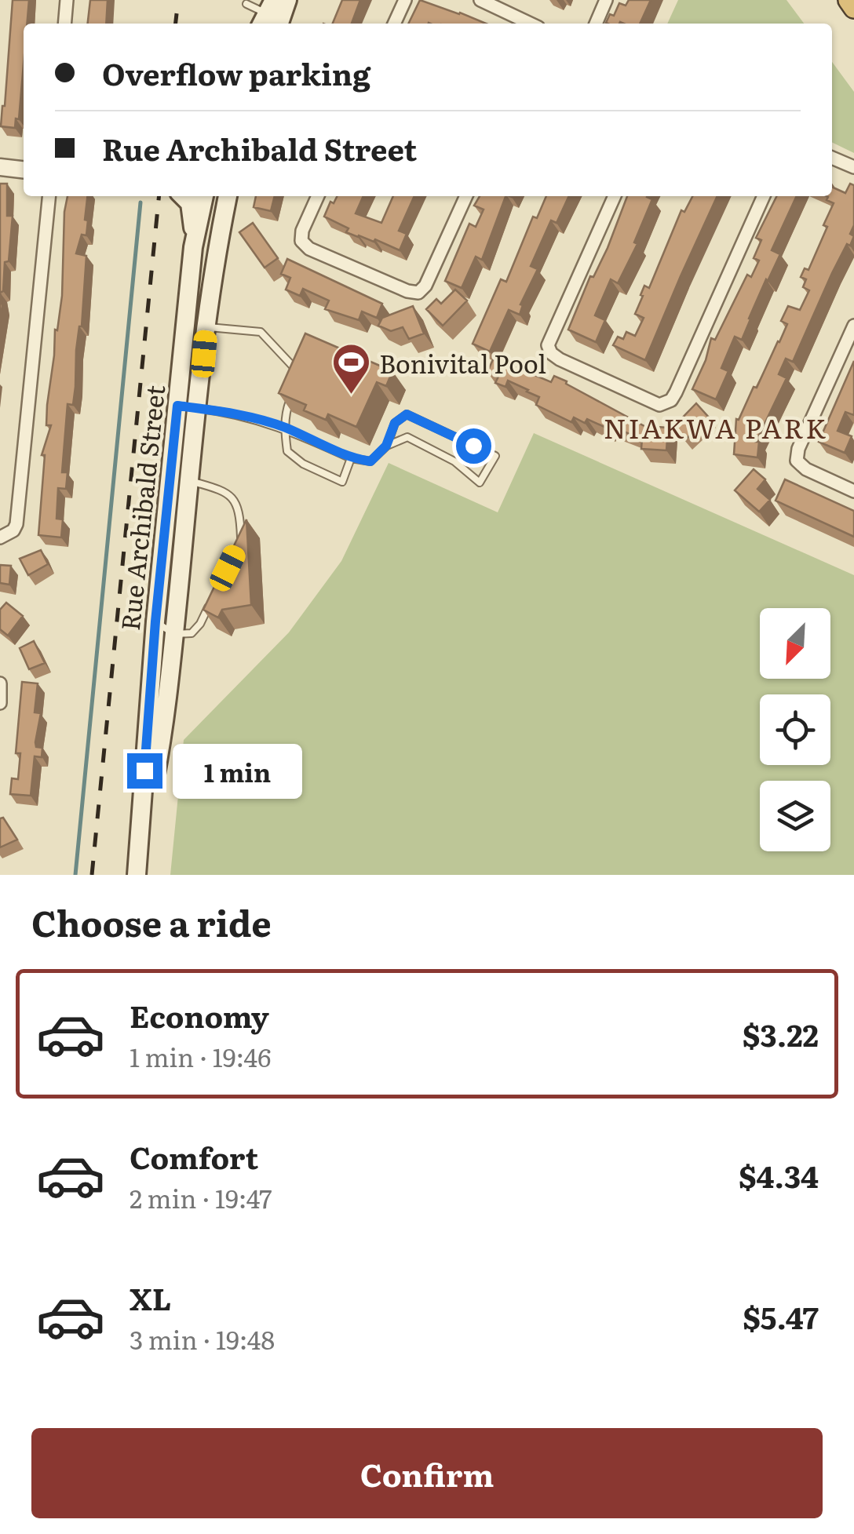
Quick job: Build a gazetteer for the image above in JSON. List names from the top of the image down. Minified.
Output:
{"streets":{"main road":["Rue Archibald Street"]},"districts":["NIAKWA PARK"],"places":{"sports":["Bonivital Pool"]},"north":"bottom left","page":{"banner":["Overflow parking","Rue Archibald Street"],"bubble":"1 min","heading":"Choose a ride","list":[{"name":"Economy","note":"1 min · 19:46","value":"$3.22"},{"name":"Comfort","note":"2 min · 19:47","value":"$4.34"},{"name":"XL","note":"3 min · 19:48","value":"$5.47"}],"buttons":"Confirm"}}
